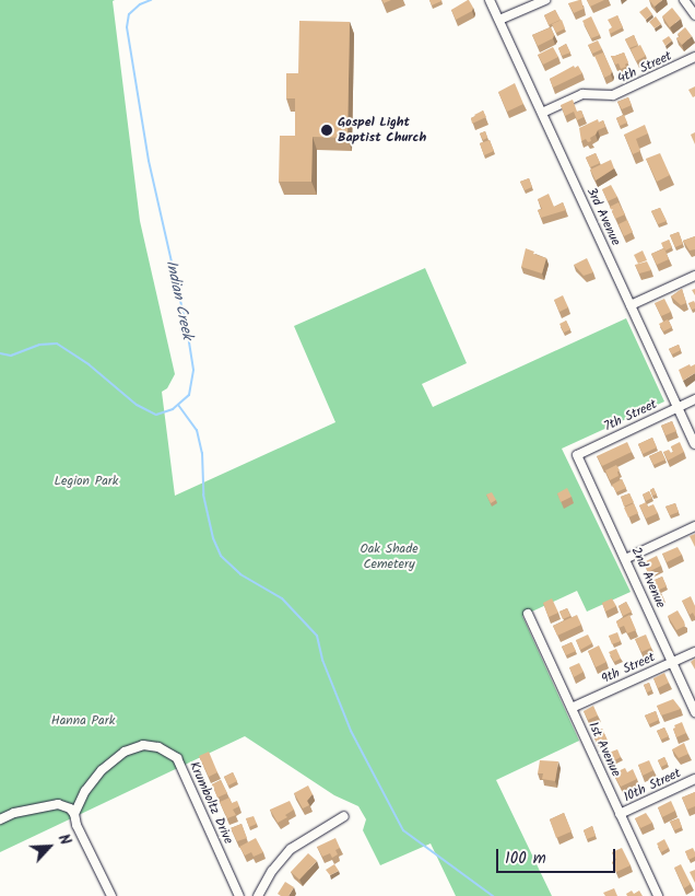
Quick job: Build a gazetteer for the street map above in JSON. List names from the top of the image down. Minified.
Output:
{"streets":{"street":["4th Street","3rd Avenue","7th Street","2nd Avenue","9th Street","1st Avenue","10th Street","Krumboltz Drive"]},"crossings":[["4th Street","3rd Avenue"],["3rd Avenue","7th Street"],["7th Street","2nd Avenue"],["2nd Avenue","9th Street"],["9th Street","1st Avenue"],["1st Avenue","10th Street"]],"water":["Indian Creek"],"parks":["Legion Park","Oak Shade Cemetery","Hanna Park"],"places":["Gospel Light Baptist Church"],"scale_bar":"100 m","north":"top right"}
